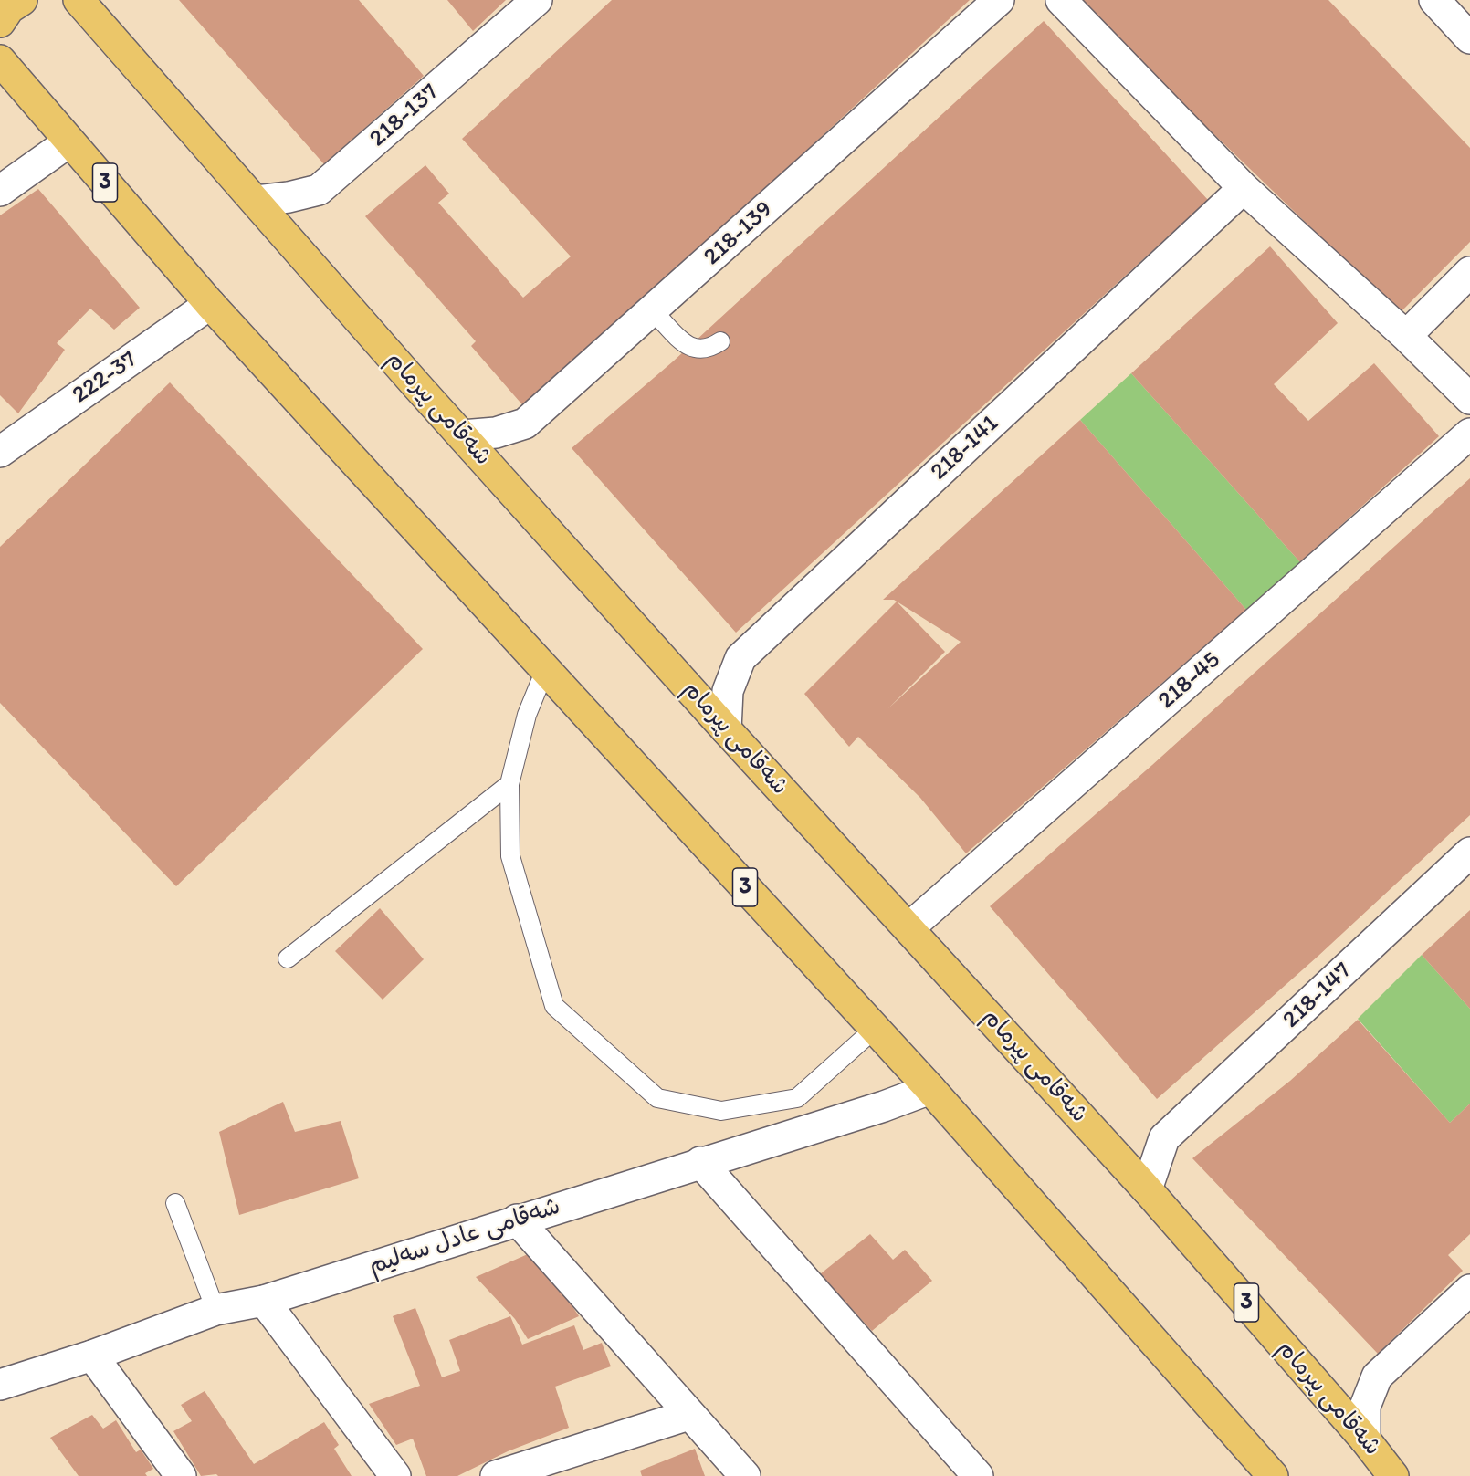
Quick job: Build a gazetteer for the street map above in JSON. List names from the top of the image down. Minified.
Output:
{"streets":{"highway":["3","شەقامی پیرمام"],"street":["218-137","218-139","222-37","218-141","218-45","218-147","شەقامی عادل سەلیم"]},"crossings":[["218-137","شەقامی پیرمام"],["3","222-37"],["3","شەقامی عادل سەلیم"],["218-139","شەقامی پیرمام"],["شەقامی پیرمام","218-141"],["شەقامی پیرمام","218-45"],["شەقامی پیرمام","218-147"]]}
